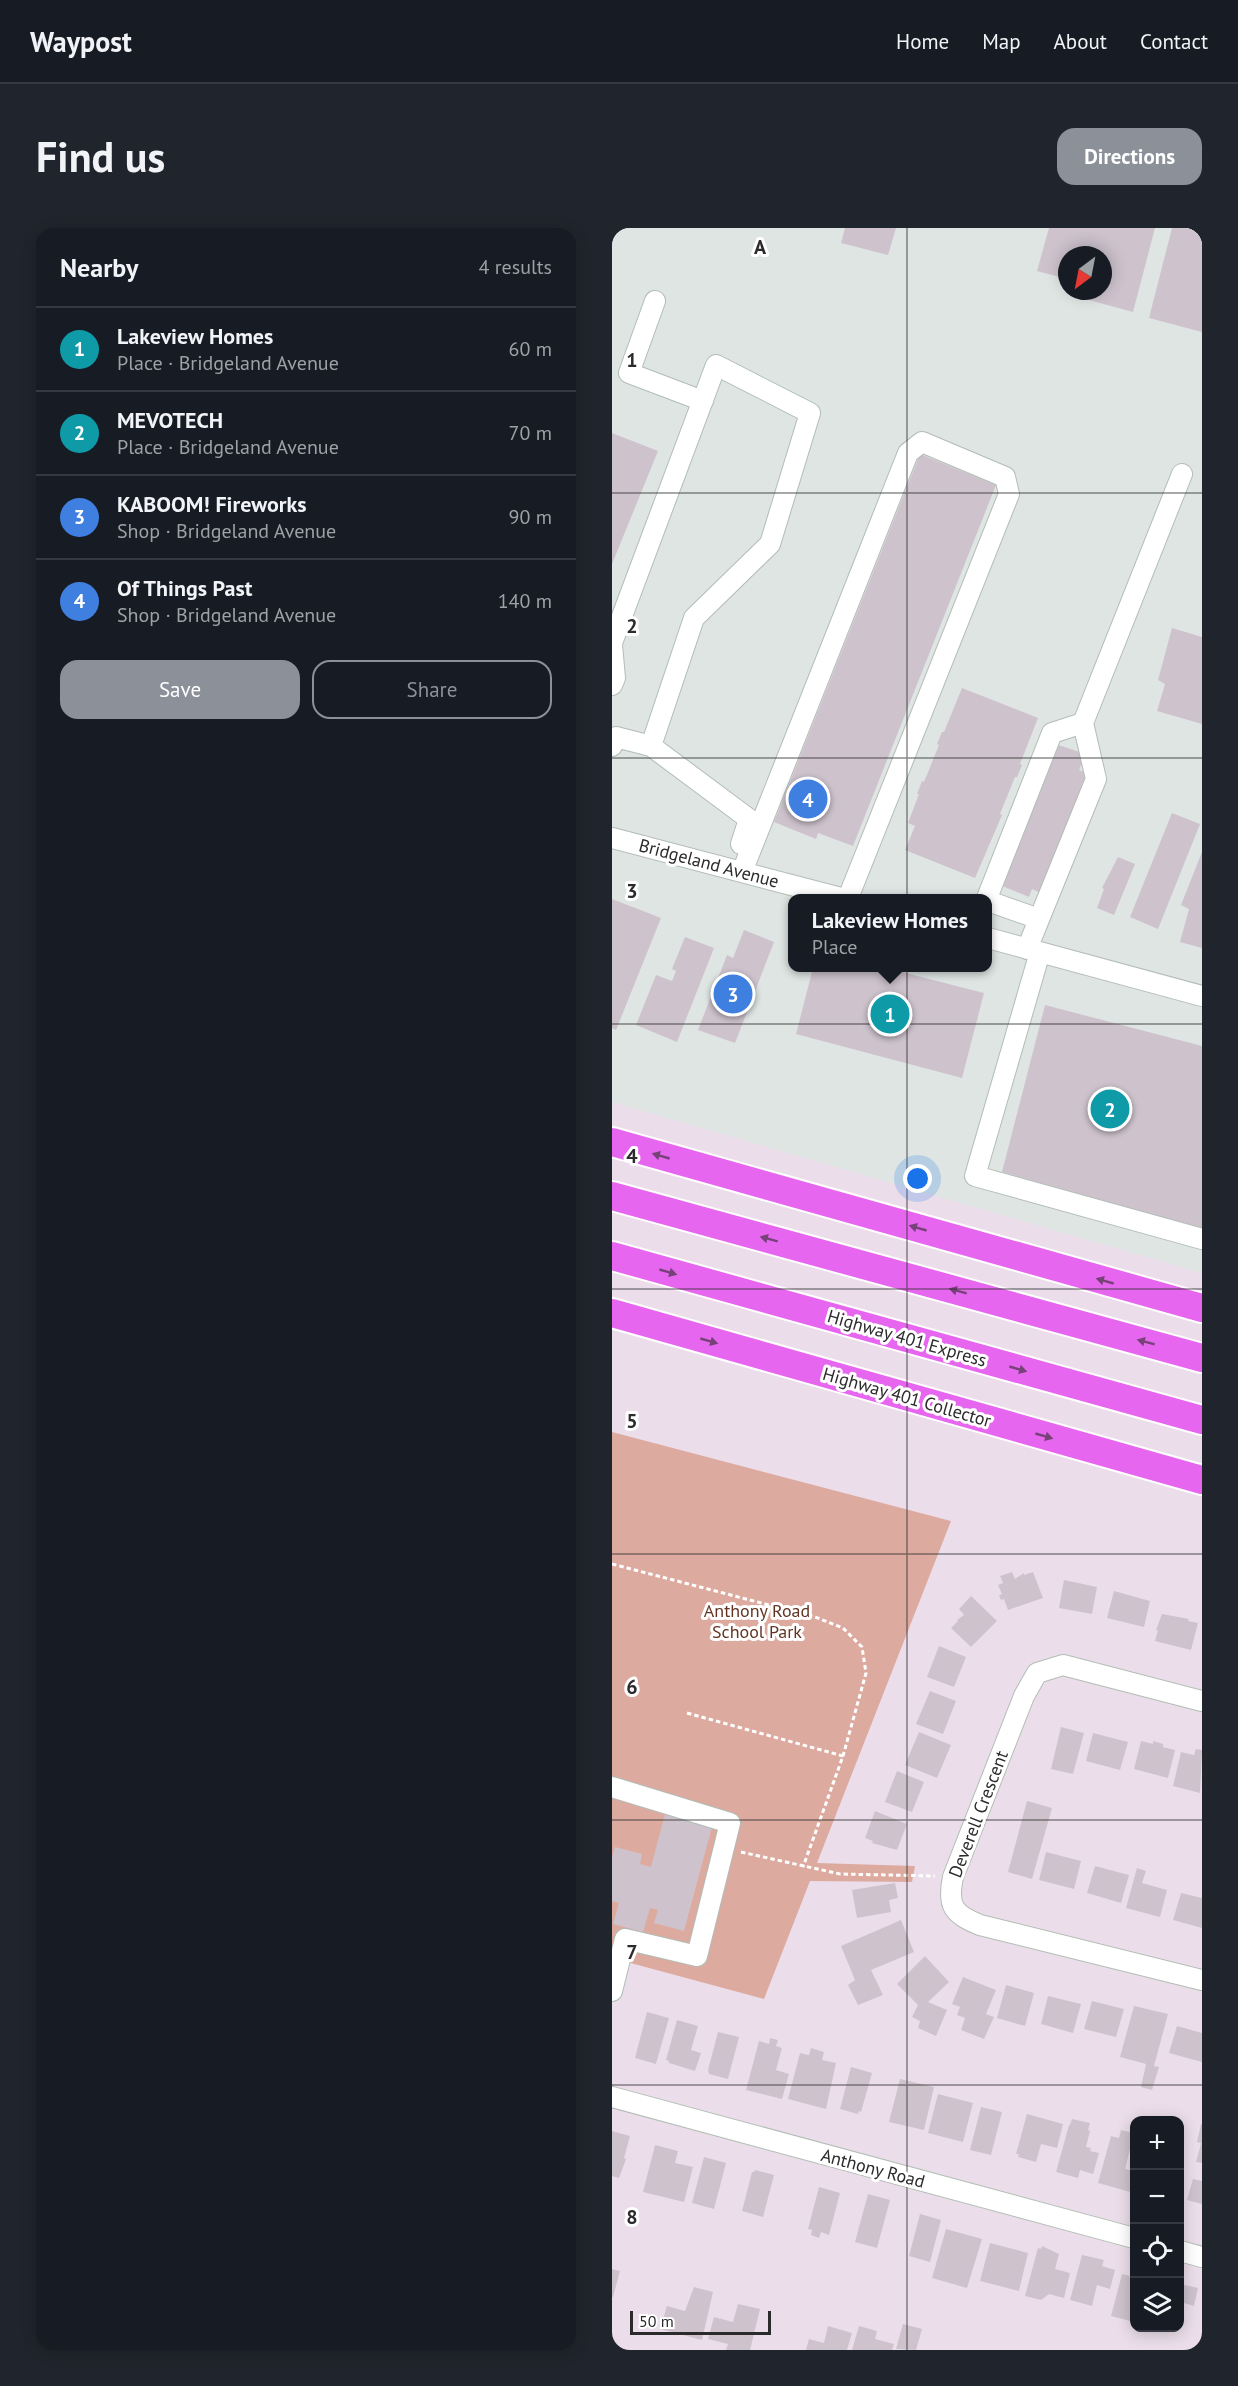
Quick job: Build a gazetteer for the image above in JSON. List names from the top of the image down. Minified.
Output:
{"streets":{"highway":["Highway 401 Express","Highway 401 Collector"],"street":["Bridgeland Avenue","Deverell Crescent","Anthony Road"]},"parks":["Anthony Road School Park"],"scale_bar":"50 m","north":"bottom left","page":{"header":"Waypost","nav":["Home","Map","About","Contact"],"buttons":["Directions",["Save","Share"]],"title":"Find us","heading":["Nearby","4 results"],"list":[{"mark":"1","name":"Lakeview Homes","note":"Place · Bridgeland Avenue","value":"60 m"},{"mark":"2","name":"MEVOTECH","note":"Place · Bridgeland Avenue","value":"70 m"},{"mark":"3","name":"KABOOM! Fireworks","note":"Shop · Bridgeland Avenue","value":"90 m"},{"mark":"4","name":"Of Things Past","note":"Shop · Bridgeland Avenue","value":"140 m"}],"pins":["4","3","1","2"],"popup":["Lakeview Homes","Place"],"map_buttons":["+","−"],"scale":"50 m"},"grid":{"columns":["A"],"rows":["1","2","3","4","5","6","7","8"]}}
